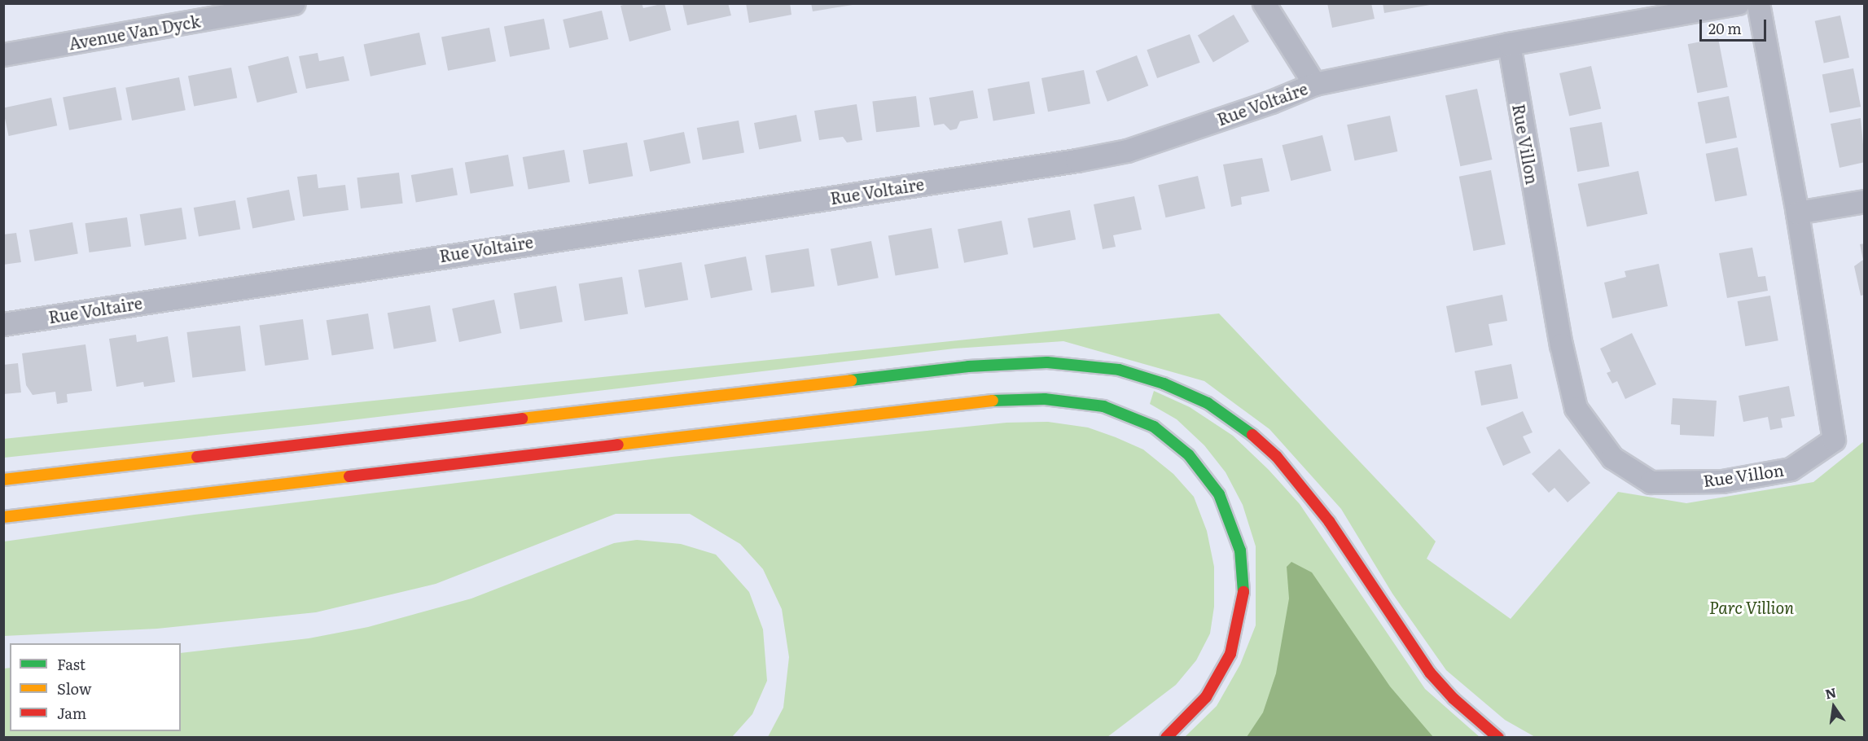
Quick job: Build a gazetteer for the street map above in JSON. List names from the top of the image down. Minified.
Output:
{"streets":{"street":["Avenue Van Dyck","Rue Voltaire","Rue Villon"]},"crossings":[["Rue Voltaire","Rue Villon"]],"parks":["Parc Villion"],"legend":["Fast","Slow","Jam"],"scale_bar":"20 m","north":"top"}
